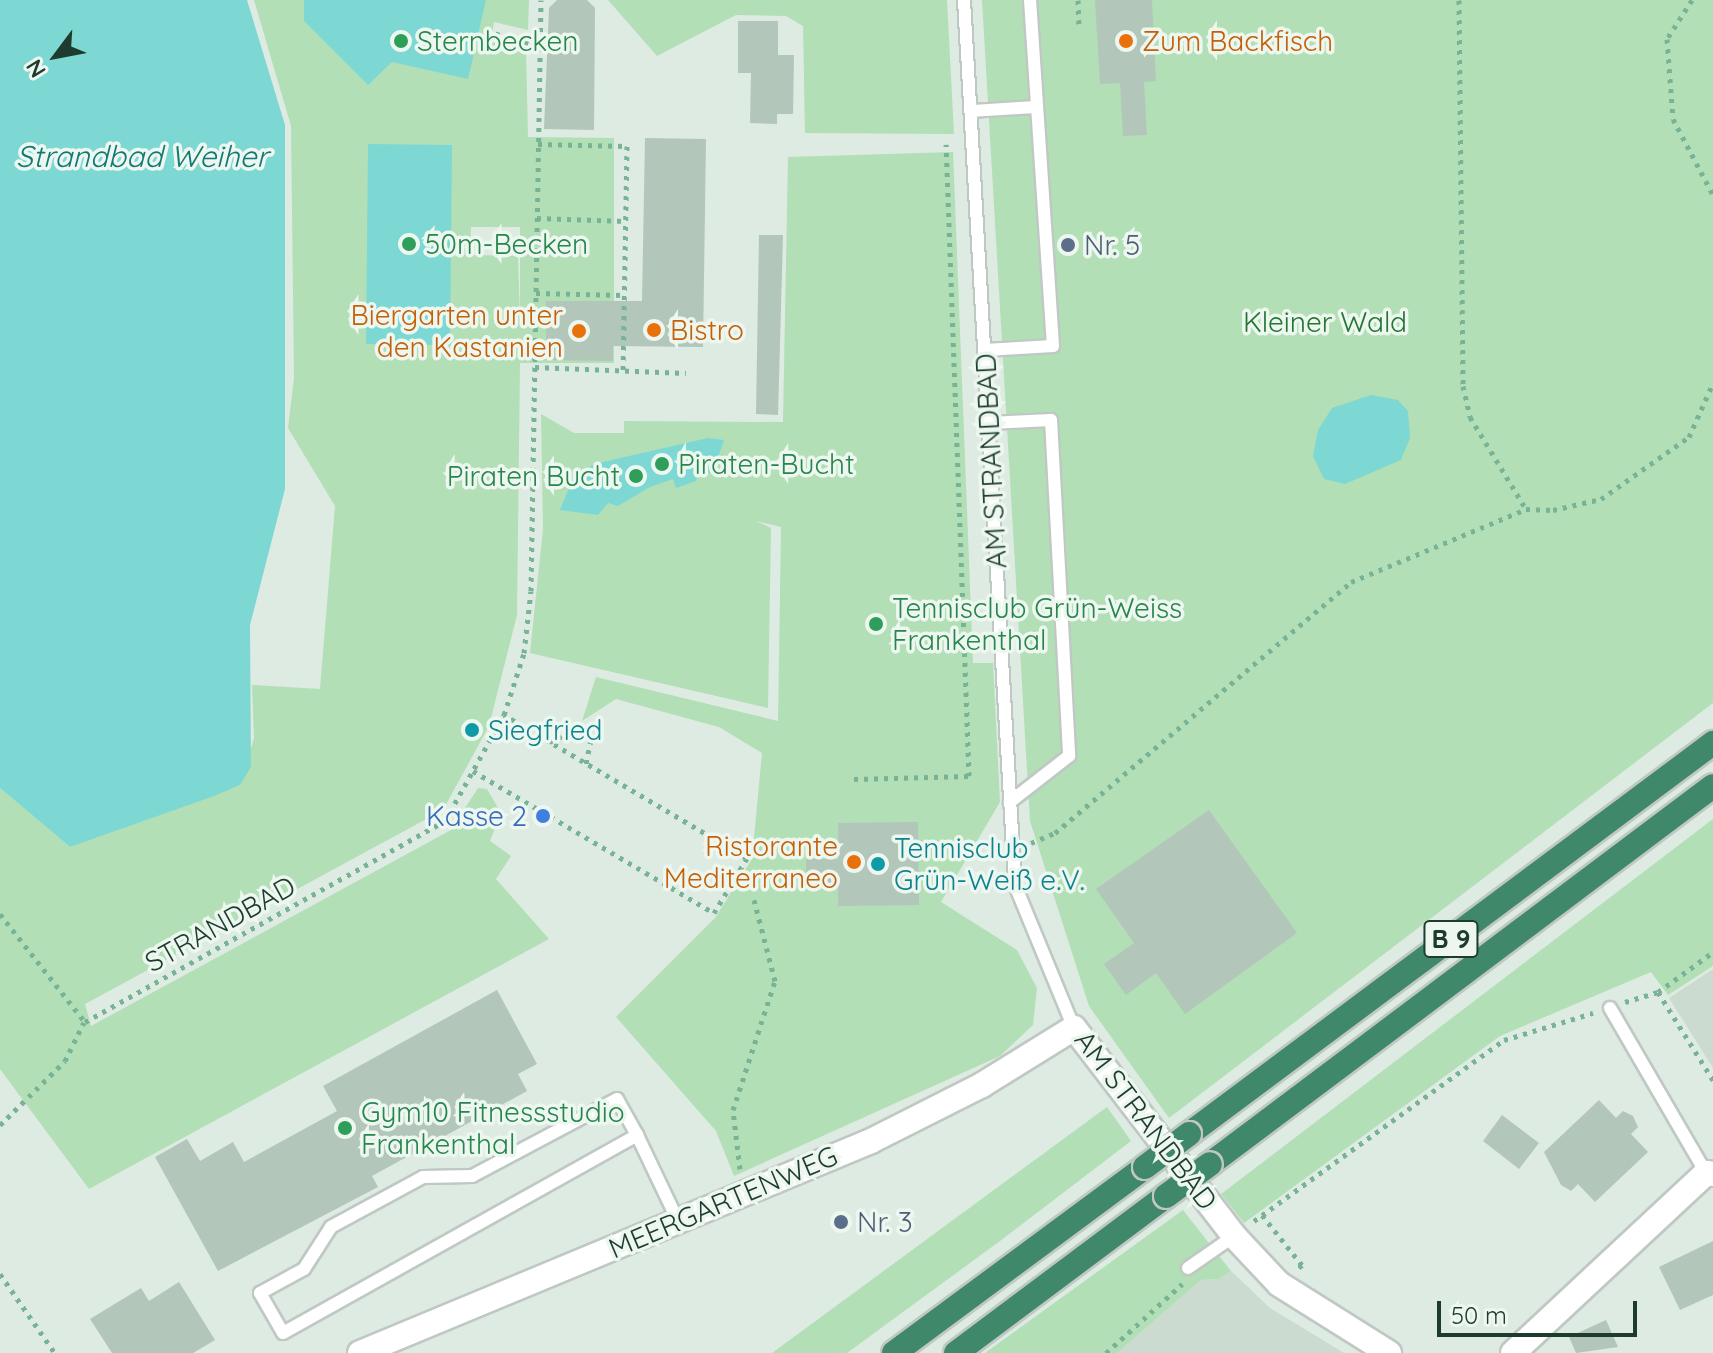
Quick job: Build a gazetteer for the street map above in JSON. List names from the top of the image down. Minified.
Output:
{"streets":{"highway":["B 9"],"street":["AM STRANDBAD","MEERGARTENWEG"],"path":["STRANDBAD"]},"crossings":[["AM STRANDBAD","MEERGARTENWEG"]],"water":["Strandbad Weiher"],"parks":["Kleiner Wald"],"places":["Sternbecken","Zum Backfisch","50m-Becken","Nr. 5","Bistro","Biergarten unter den Kastanien","Piraten-Bucht","Piraten Bucht","Tennisclub Grün-Weiss Frankenthal","Siegfried","Kasse 2","Ristorante Mediterraneo","Tennisclub Grün-Weiß e.V.","Gym10 Fitnessstudio Frankenthal","Nr. 3"],"scale_bar":"50 m","north":"bottom left"}
